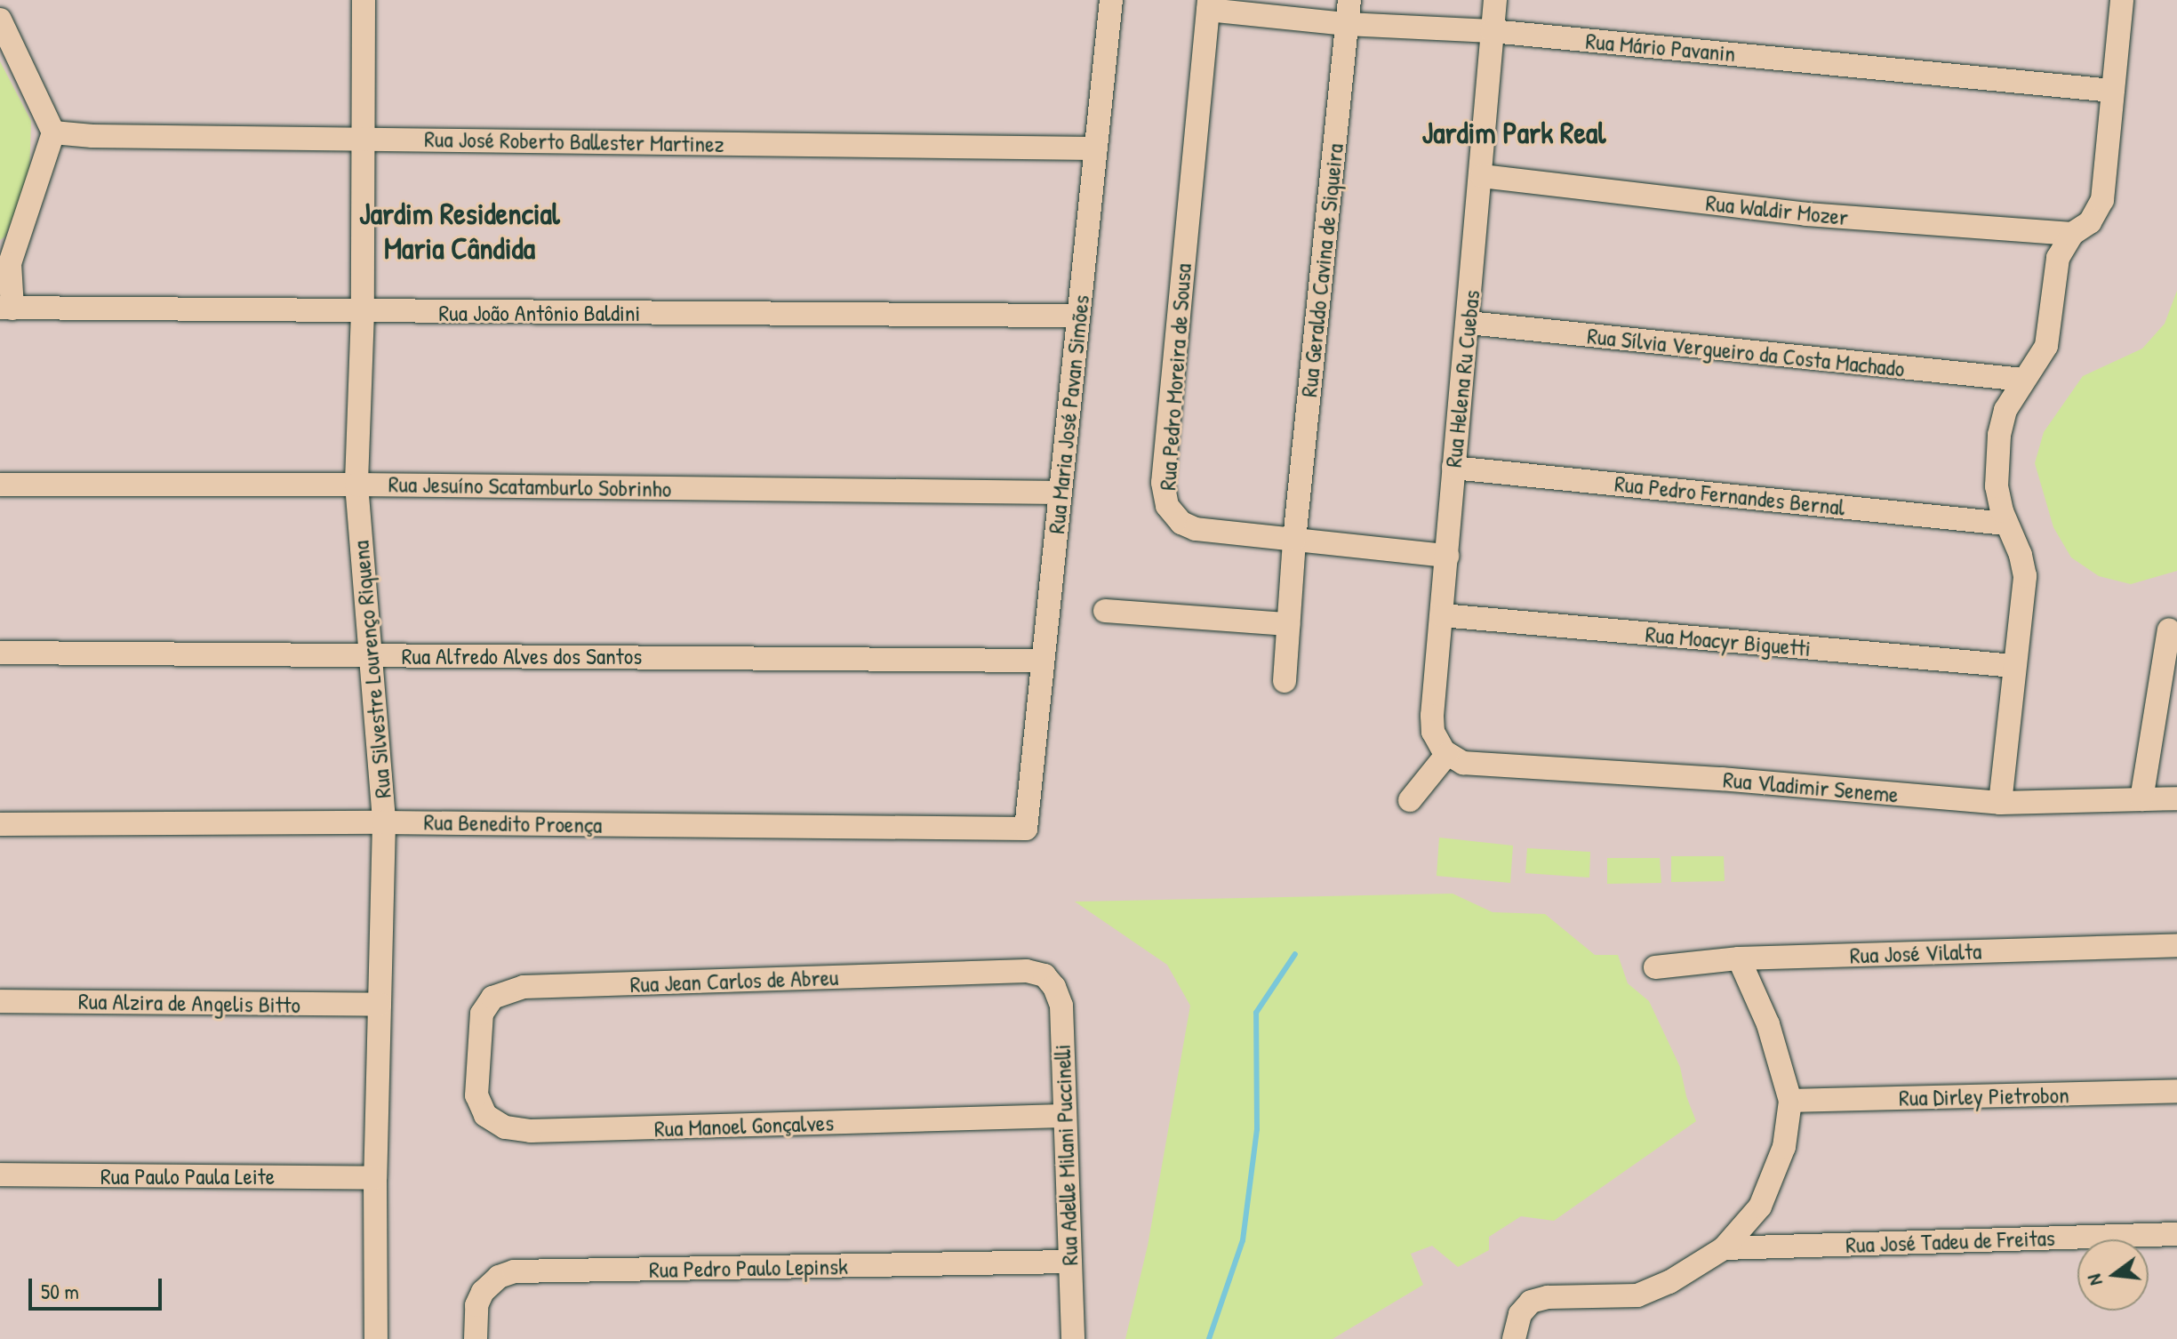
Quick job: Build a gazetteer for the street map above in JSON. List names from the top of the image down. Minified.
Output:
{"streets":{"street":["Rua Mário Pavanin","Rua José Roberto Ballester Martinez","Rua Waldir Mozer","Rua Geraldo Cavina de Siqueira","Rua João Antônio Baldini","Rua Sílvia Vergueiro da Costa Machado","Rua Pedro Moreira de Sousa","Rua Helena Ru Cuebas","Rua Maria José Pavan Simões","Rua Jesuíno Scatamburlo Sobrinho","Rua Pedro Fernandes Bernal","Rua Moacyr Biguetti","Rua Alfredo Alves dos Santos","Rua Silvestre Lourenço Riquena","Rua Vladimir Seneme","Rua Benedito Proença","Rua José Vilalta","Rua Jean Carlos de Abreu","Rua Alzira de Angelis Bitto","Rua Dirley Pietrobon","Rua Manoel Gonçalves","Rua Adelle Milani Puccinelli","Rua Paulo Paula Leite","Rua José Tadeu de Freitas","Rua Pedro Paulo Lepinsk"]},"crossings":[["Rua Mário Pavanin","Rua Geraldo Cavina de Siqueira"],["Rua Mário Pavanin","Rua Pedro Moreira de Sousa"],["Rua Mário Pavanin","Rua Helena Ru Cuebas"],["Rua José Roberto Ballester Martinez","Rua Maria José Pavan Simões"],["Rua José Roberto Ballester Martinez","Rua Silvestre Lourenço Riquena"],["Rua Waldir Mozer","Rua Helena Ru Cuebas"],["Rua Geraldo Cavina de Siqueira","Rua Pedro Moreira de Sousa"],["Rua João Antônio Baldini","Rua Maria José Pavan Simões"],["Rua João Antônio Baldini","Rua Silvestre Lourenço Riquena"],["Rua Sílvia Vergueiro da Costa Machado","Rua Helena Ru Cuebas"],["Rua Pedro Moreira de Sousa","Rua Helena Ru Cuebas"],["Rua Helena Ru Cuebas","Rua Pedro Fernandes Bernal"],["Rua Helena Ru Cuebas","Rua Moacyr Biguetti"],["Rua Helena Ru Cuebas","Rua Vladimir Seneme"],["Rua Maria José Pavan Simões","Rua Jesuíno Scatamburlo Sobrinho"],["Rua Maria José Pavan Simões","Rua Alfredo Alves dos Santos"],["Rua Maria José Pavan Simões","Rua Benedito Proença"],["Rua Jesuíno Scatamburlo Sobrinho","Rua Silvestre Lourenço Riquena"],["Rua Alfredo Alves dos Santos","Rua Silvestre Lourenço Riquena"],["Rua Silvestre Lourenço Riquena","Rua Benedito Proença"],["Rua Silvestre Lourenço Riquena","Rua Alzira de Angelis Bitto"],["Rua Silvestre Lourenço Riquena","Rua Paulo Paula Leite"],["Rua Jean Carlos de Abreu","Rua Manoel Gonçalves"],["Rua Jean Carlos de Abreu","Rua Adelle Milani Puccinelli"],["Rua Manoel Gonçalves","Rua Adelle Milani Puccinelli"],["Rua Adelle Milani Puccinelli","Rua Pedro Paulo Lepinsk"]],"districts":["Jardim Park Real","Jardim Residencial Maria Cândida"],"scale_bar":"50 m","north":"left"}
